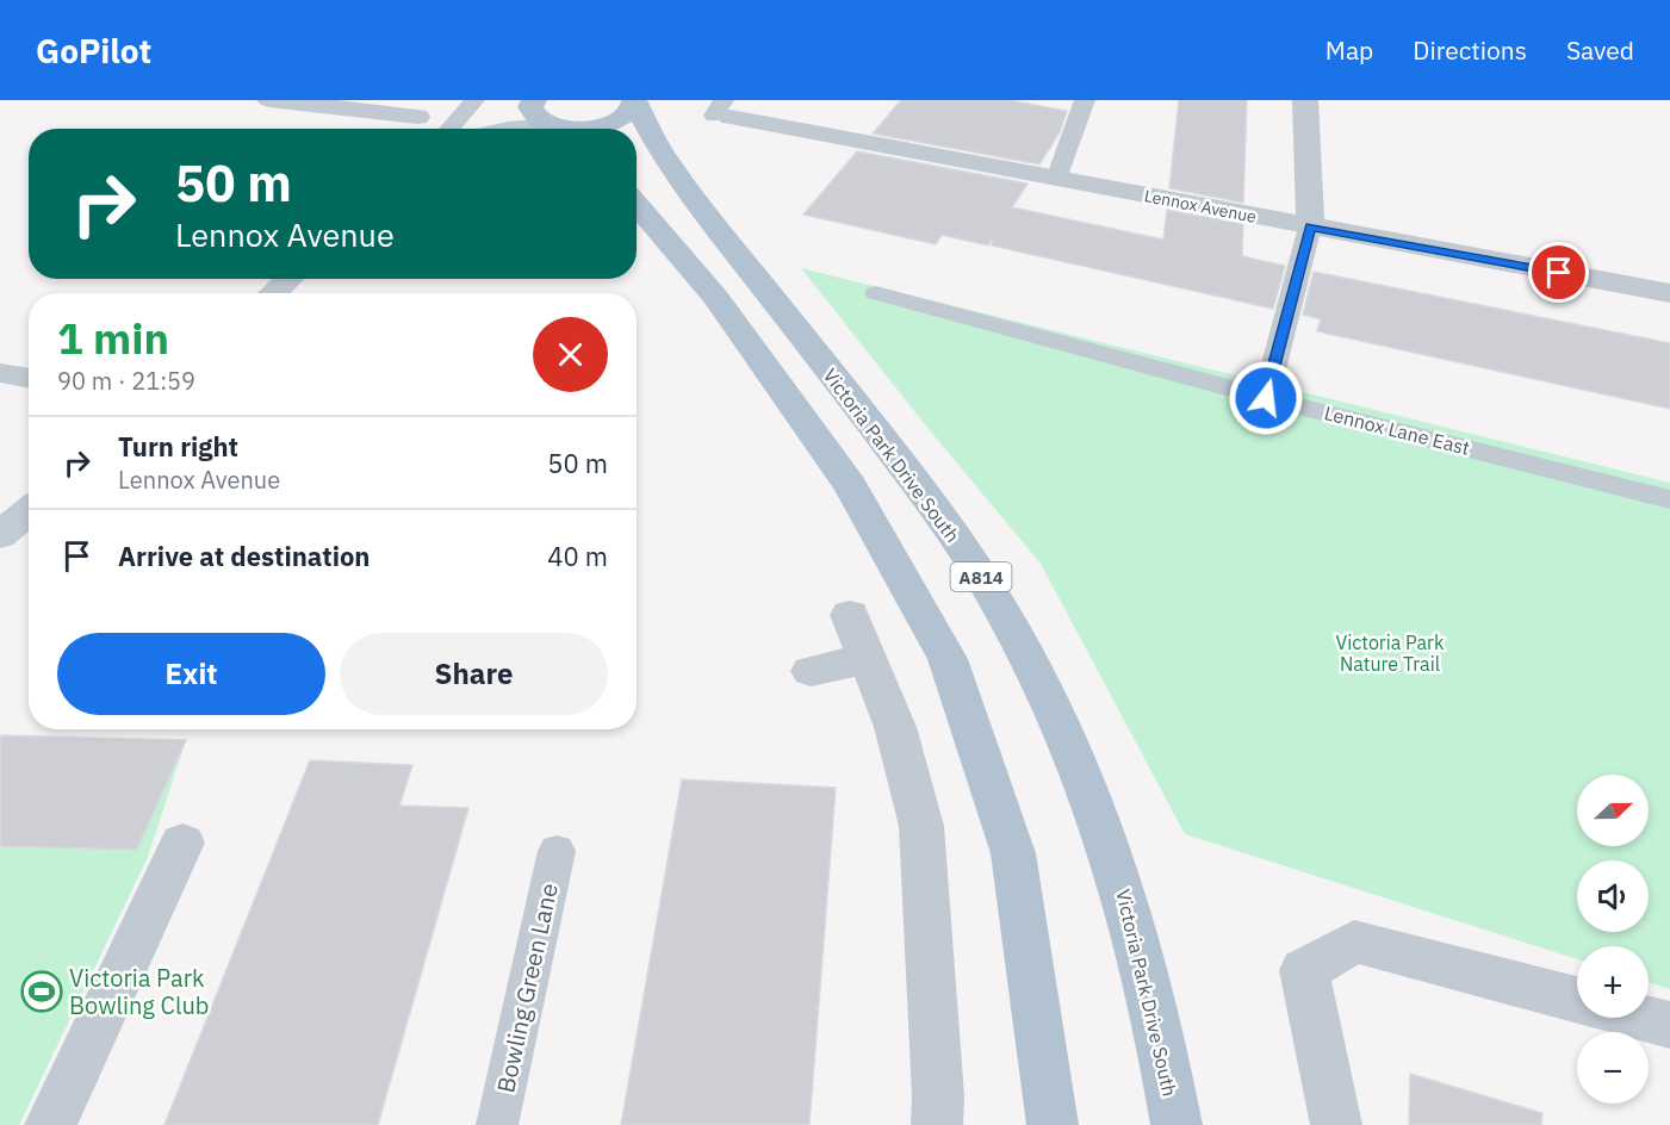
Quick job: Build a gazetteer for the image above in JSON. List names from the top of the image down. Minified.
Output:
{"streets":{"main road":["Victoria Park Drive South","A814"],"street":["Lennox Avenue"],"lane":["Lennox Lane East","Bowling Green Lane"]},"parks":["Victoria Park Nature Trail"],"places":{"sports":["Victoria Park Bowling Club"]},"north":"right","page":{"header":"GoPilot","nav":["Map","Directions","Saved"],"turn":["50 m","Lennox Avenue"],"heading":["1 min","90 m · 21:59"],"list":[{"name":"Turn right","note":"Lennox Avenue","value":"50 m"},{"name":"Arrive at destination","value":"40 m"}],"buttons":["Exit","Share"],"map_buttons":["+","−"]}}
